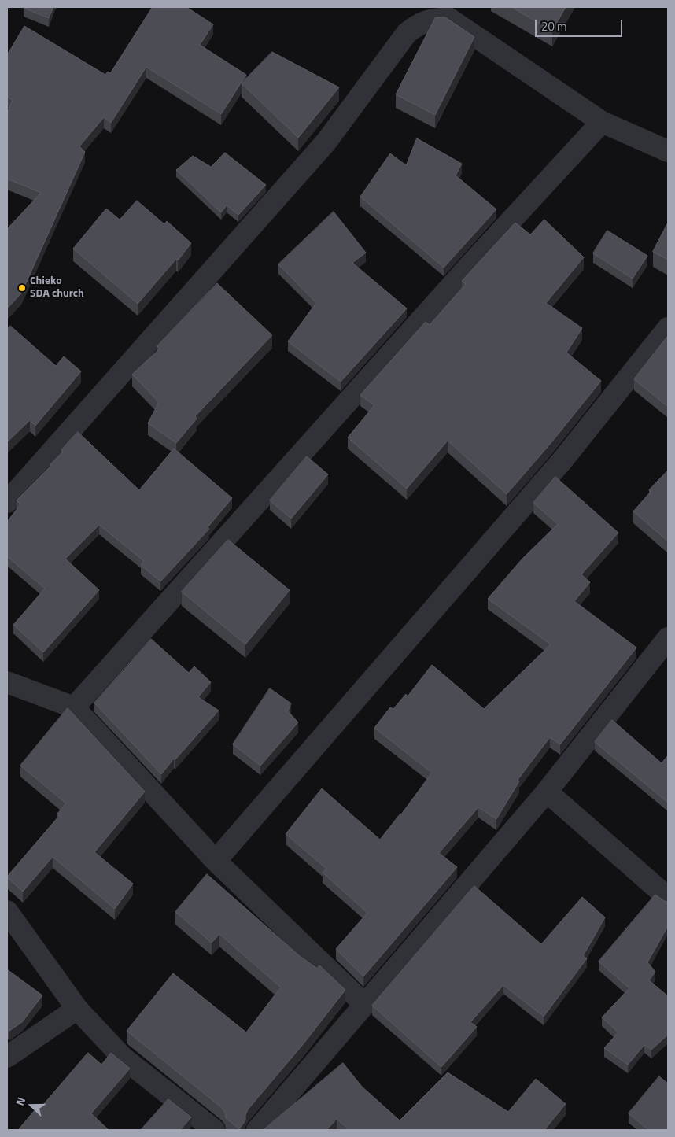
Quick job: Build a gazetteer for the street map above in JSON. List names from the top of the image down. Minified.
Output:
{"places":["Chieko SDA church"],"scale_bar":"20 m","north":"left"}
